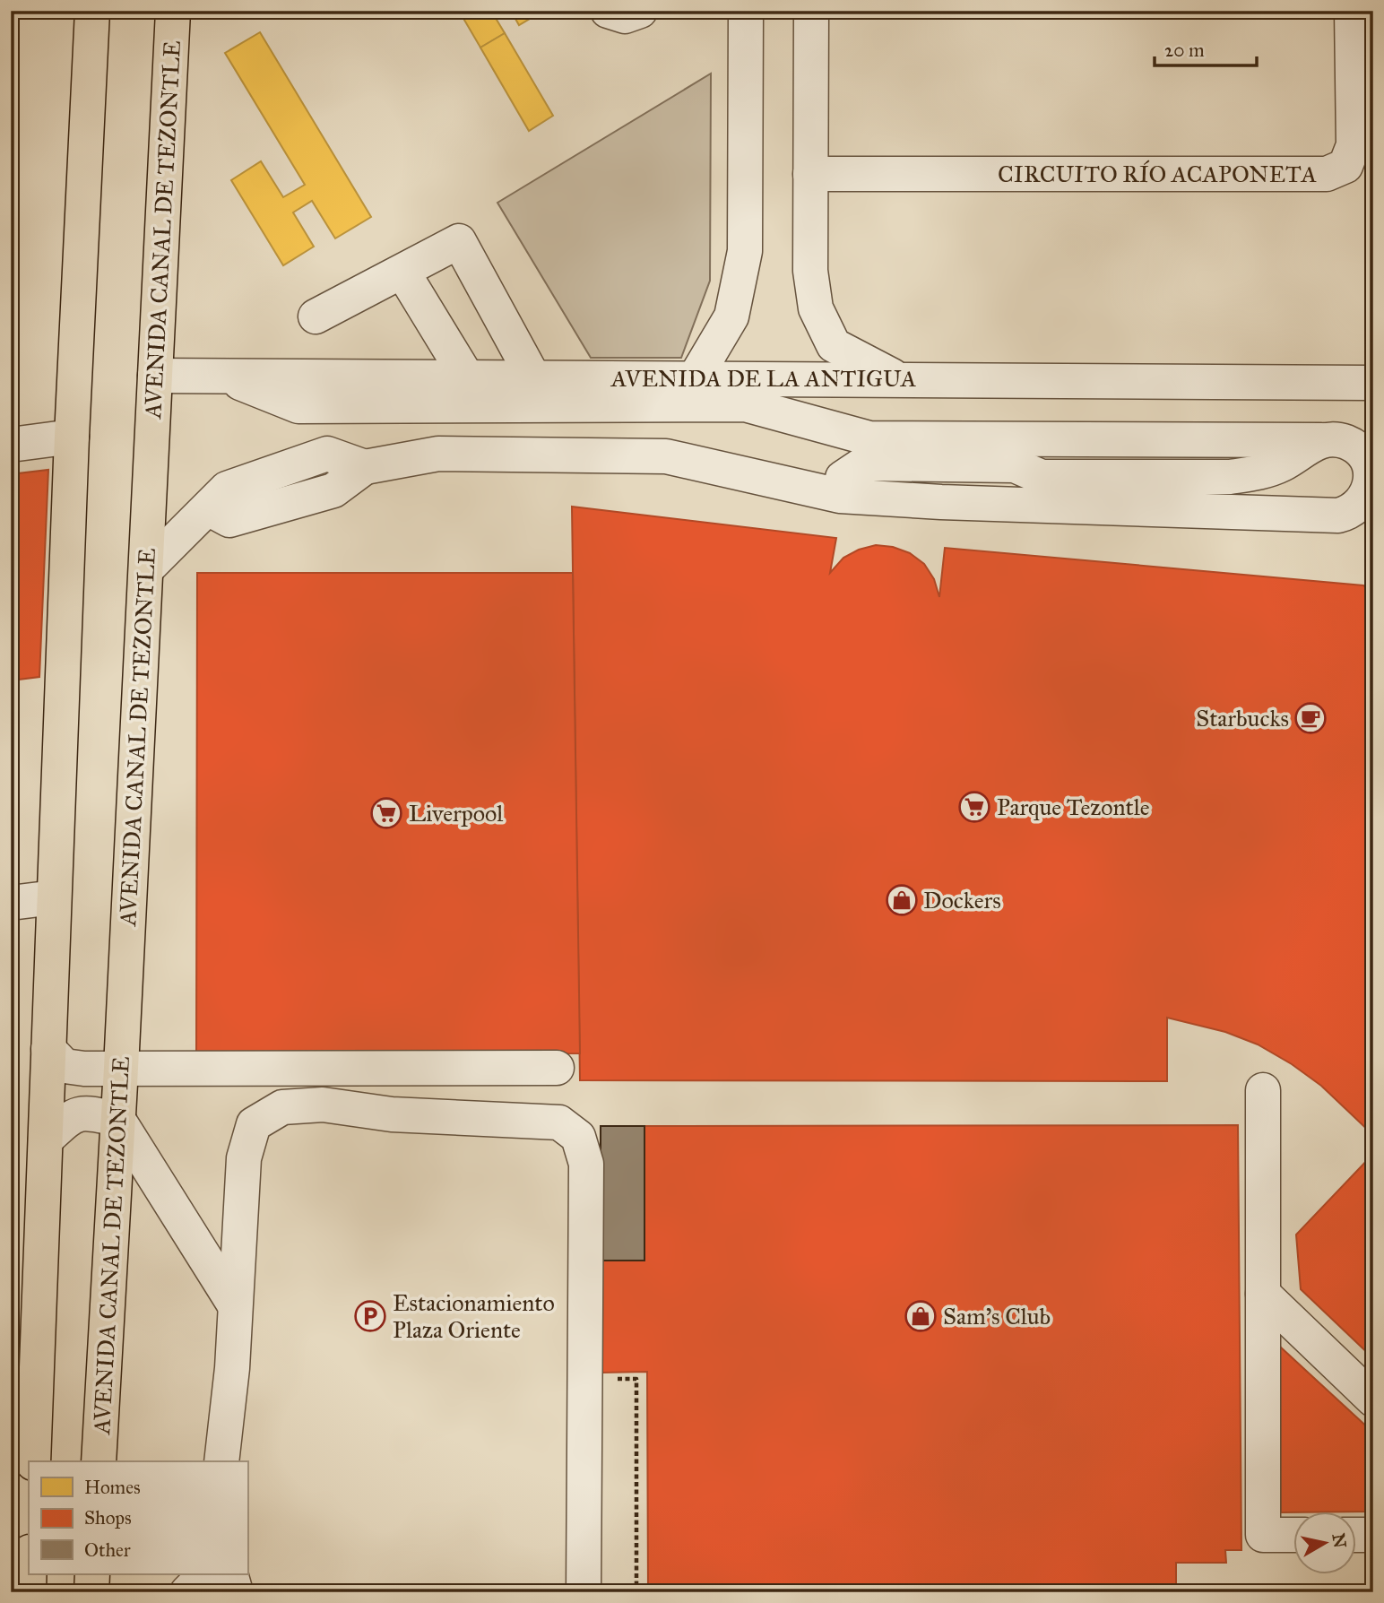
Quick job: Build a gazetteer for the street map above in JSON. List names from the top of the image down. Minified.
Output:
{"streets":{"main road":["AVENIDA CANAL DE TEZONTLE"],"street":["CIRCUITO RÍO ACAPONETA","AVENIDA DE LA ANTIGUA"]},"crossings":[["AVENIDA CANAL DE TEZONTLE","AVENIDA DE LA ANTIGUA"]],"places":{"cafe":["Starbucks"],"supermarket":["Parque Tezontle","Liverpool"],"shop":["Dockers","Sam's Club"],"parking":["Estacionamiento Plaza Oriente"]},"legend":["Homes","Shops","Other"],"scale_bar":"20 m","north":"right"}
